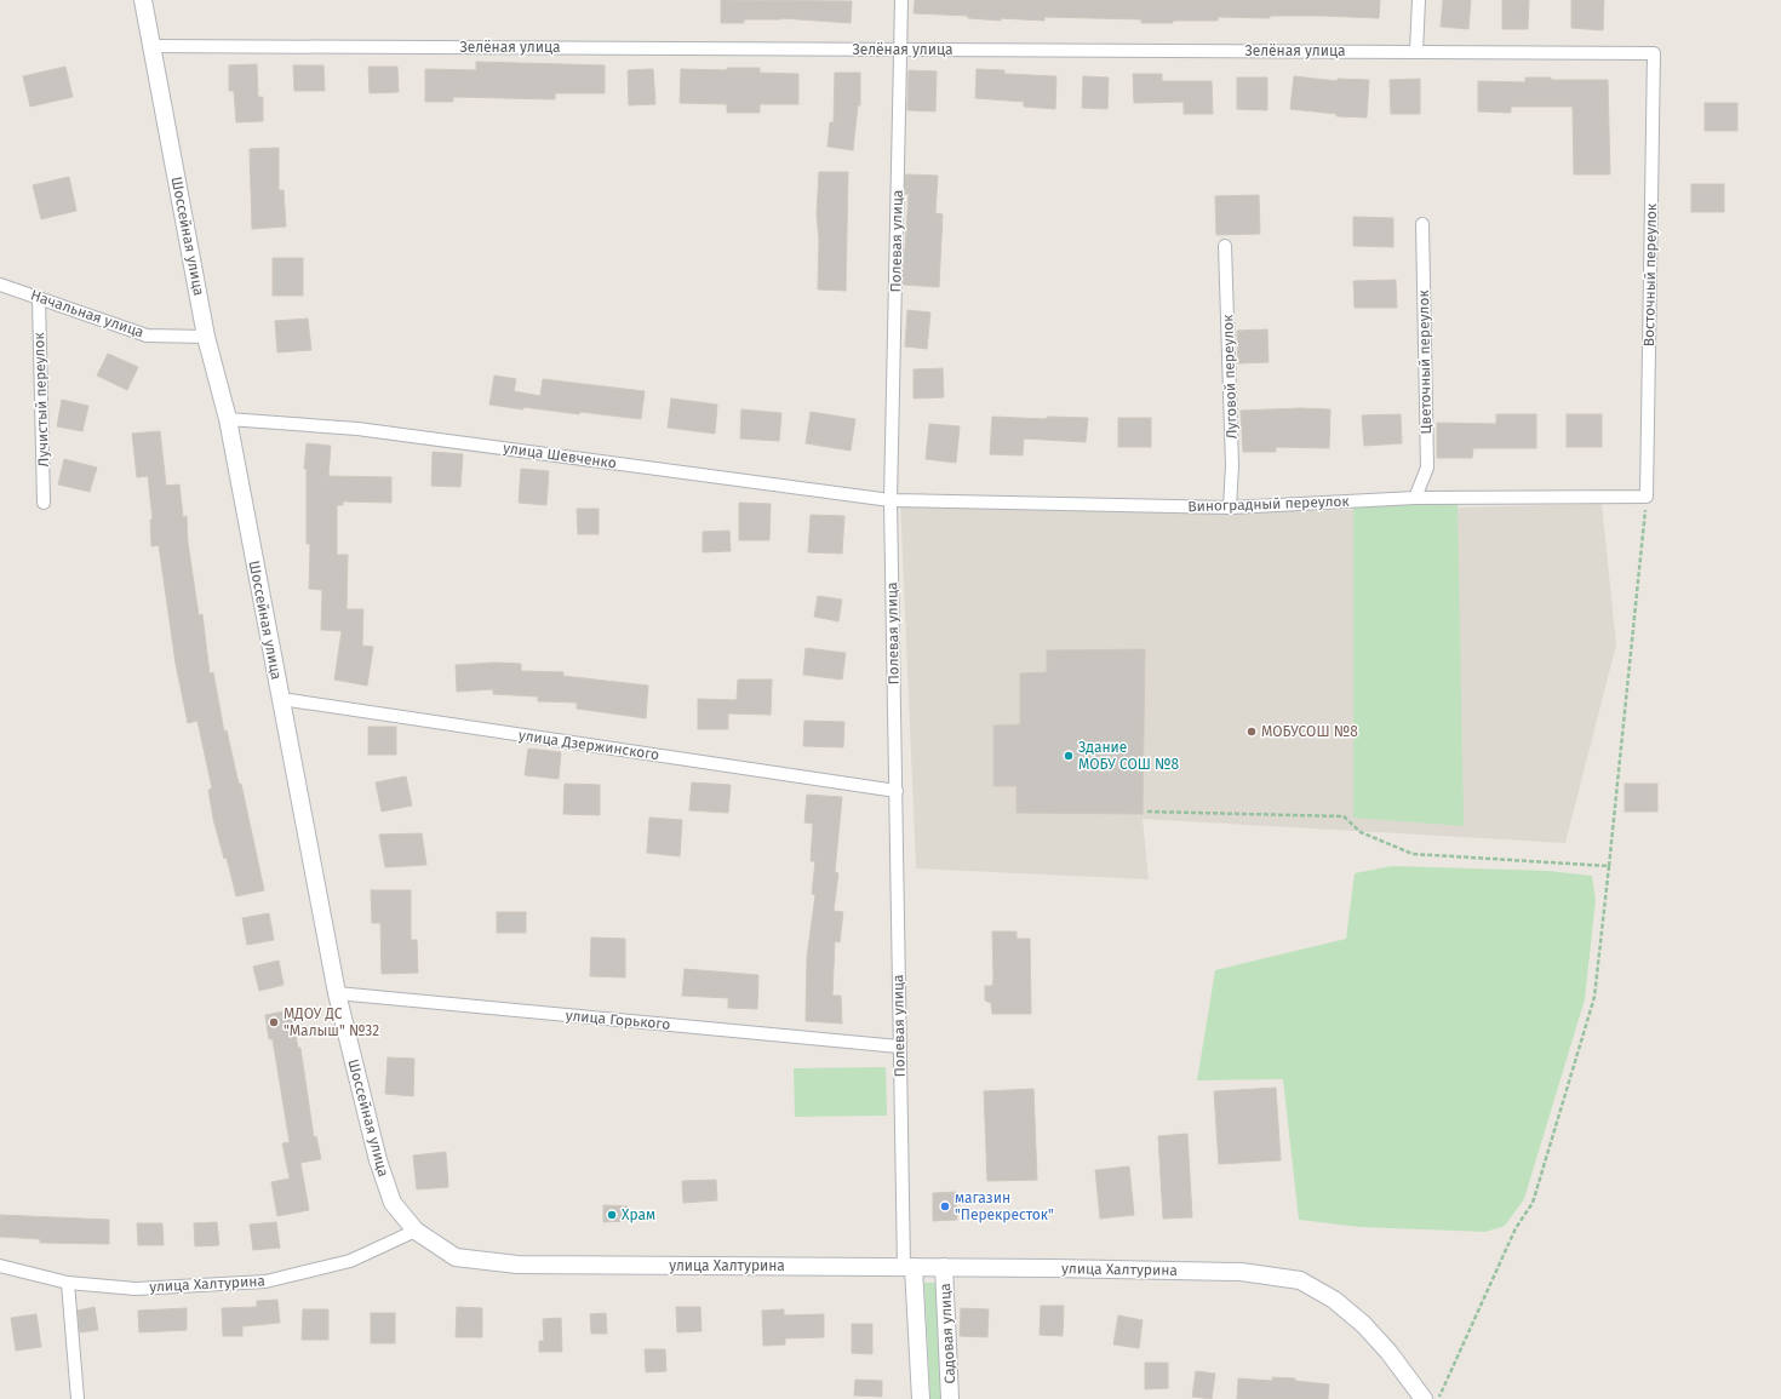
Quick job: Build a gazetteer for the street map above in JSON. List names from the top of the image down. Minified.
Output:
{"streets":{"main road":["Шоссейная улица","улица Халтурина","Садовая улица"],"street":["Зелёная улица","Полевая улица","Восточный переулок","Начальная улица","Цветочный переулок","Луговой переулок","Лучистый переулок","улица Шевченко","Виноградный переулок","улица Дзержинского","улица Горького"]},"crossings":[["Зелёная улица","Шоссейная улица"],["Зелёная улица","Полевая улица"],["Зелёная улица","Восточный переулок"],["Шоссейная улица","Начальная улица"],["Шоссейная улица","улица Шевченко"],["Шоссейная улица","улица Дзержинского"],["Шоссейная улица","улица Горького"],["Шоссейная улица","улица Халтурина"],["Полевая улица","улица Шевченко"],["Полевая улица","Виноградный переулок"],["Полевая улица","улица Дзержинского"],["Полевая улица","улица Горького"],["Полевая улица","улица Халтурина"],["Восточный переулок","Виноградный переулок"],["Начальная улица","Лучистый переулок"],["Цветочный переулок","Виноградный переулок"],["Луговой переулок","Виноградный переулок"],["улица Шевченко","Виноградный переулок"],["улица Халтурина","Садовая улица"]],"places":["МОБУСОШ №8","Здание МОБУ СОШ №8","МДОУ ДС \"Малыш\" №32","магазин \"Перекресток\"","Храм"]}
